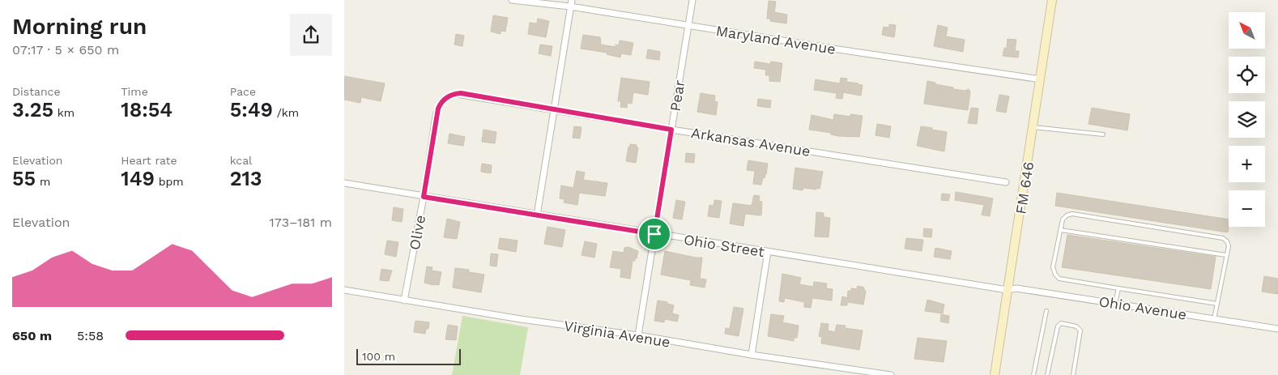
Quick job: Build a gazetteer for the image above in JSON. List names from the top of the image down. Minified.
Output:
{"streets":{"main road":["FM 646"],"street":["Maryland Avenue","Pear","Arkansas Avenue","Olive","Ohio Street","Ohio Avenue","Virginia Avenue"]},"crossings":[["Maryland Avenue","Pear"],["Maryland Avenue","FM 646"],["Pear","Arkansas Avenue"],["Pear","Ohio Street"],["Pear","Virginia Avenue"],["Arkansas Avenue","Olive"],["FM 646","Ohio Street"],["FM 646","Ohio Avenue"],["Olive","Ohio Street"],["Olive","Virginia Avenue"],["Ohio Street","Ohio Avenue"]],"scale_bar":"100 m","north":"top left","page":{"heading":["Morning run","07:17 · 5 × 650 m"],"map_buttons":["+","−"],"stats":[["Distance","3.25 km"],["Time","18:54"],["Pace","5:49 /km"],["Elevation","55 m"],["Heart rate","149 bpm"],["kcal","213"]],"chart":["Elevation","173–181 m"],"list":[{"name":"650 m","note":"5:58"}],"scale":"100 m"}}
